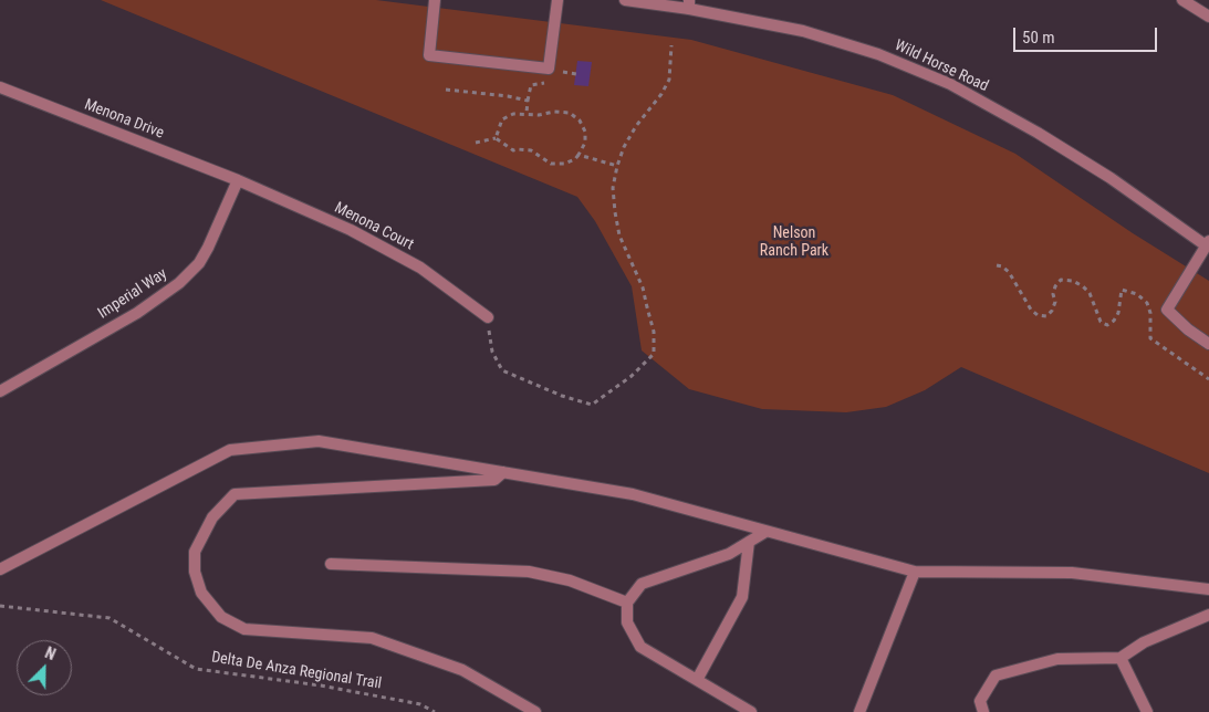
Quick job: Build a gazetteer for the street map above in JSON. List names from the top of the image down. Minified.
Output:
{"streets":{"street":["Wild Horse Road","Menona Drive","Menona Court","Imperial Way"],"path":["Delta De Anza Regional Trail"]},"crossings":[["Menona Drive","Menona Court"],["Menona Drive","Imperial Way"],["Menona Court","Imperial Way"]],"parks":["Nelson Ranch Park"],"scale_bar":"50 m","north":"top right"}
